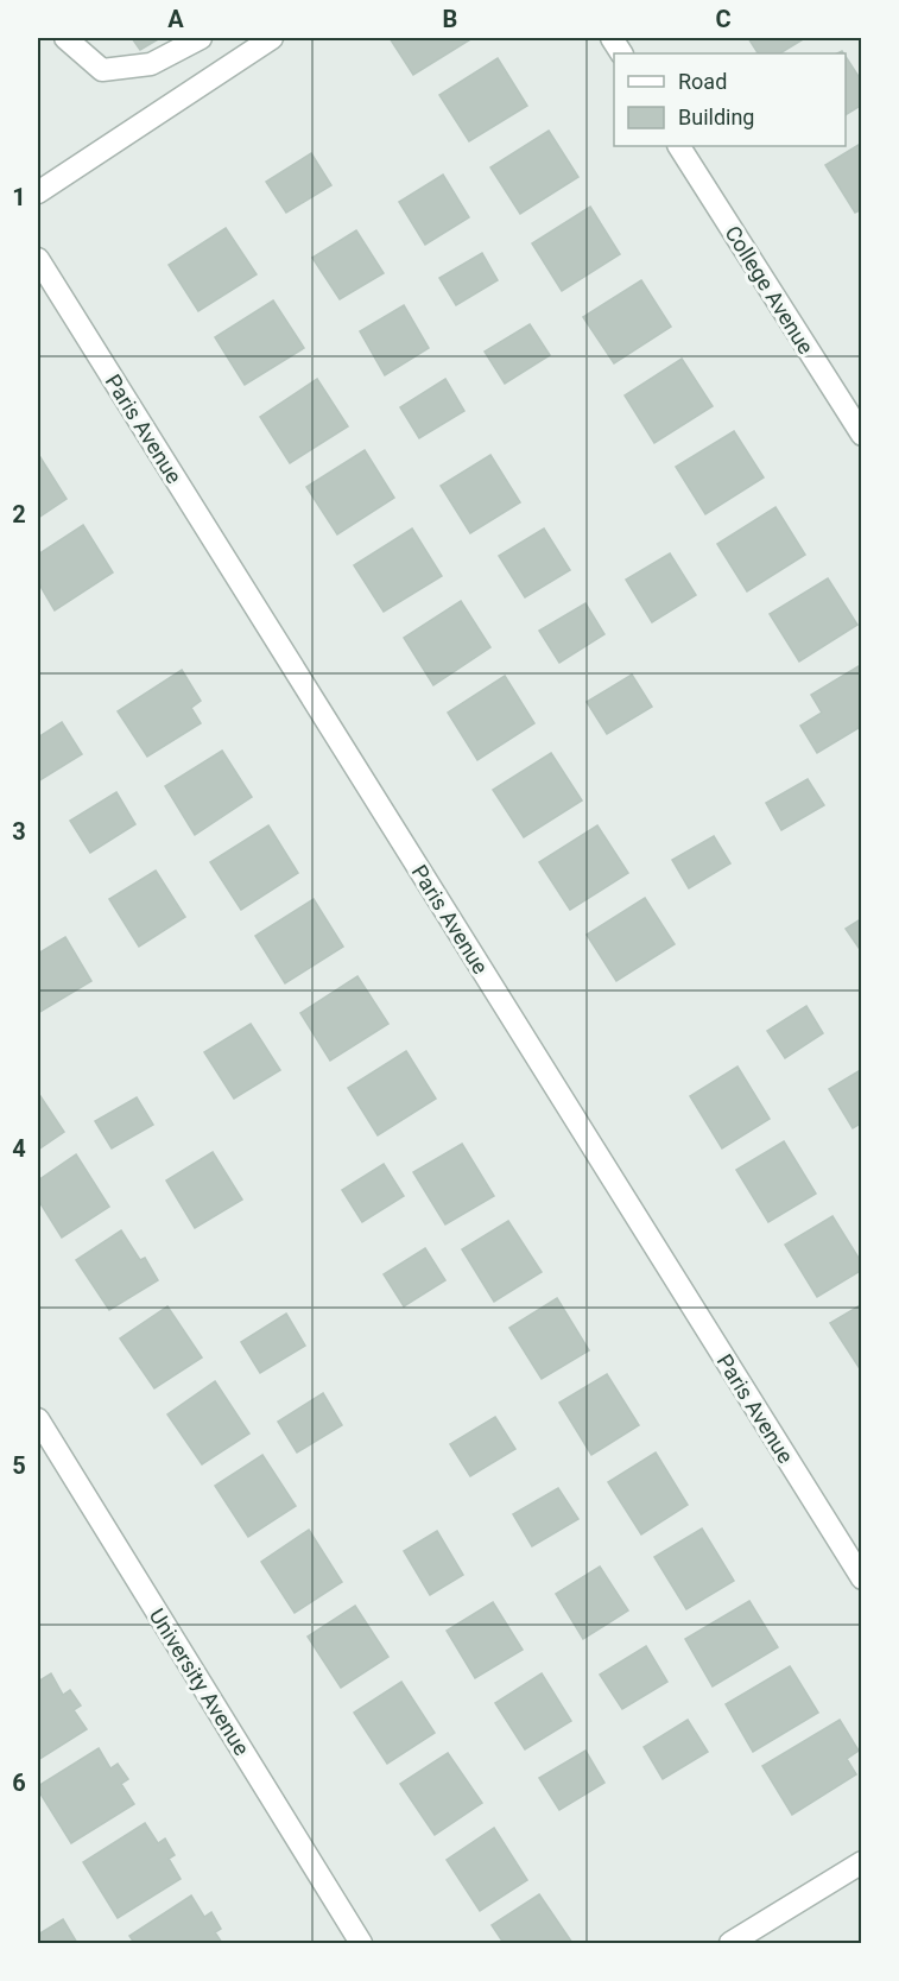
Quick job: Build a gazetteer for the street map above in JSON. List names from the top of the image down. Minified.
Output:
{"streets":{"street":["College Avenue","Paris Avenue","University Avenue"]},"legend":["Road","Building"],"grid":{"columns":["A","B","C"],"rows":["1","2","3","4","5","6"]}}
